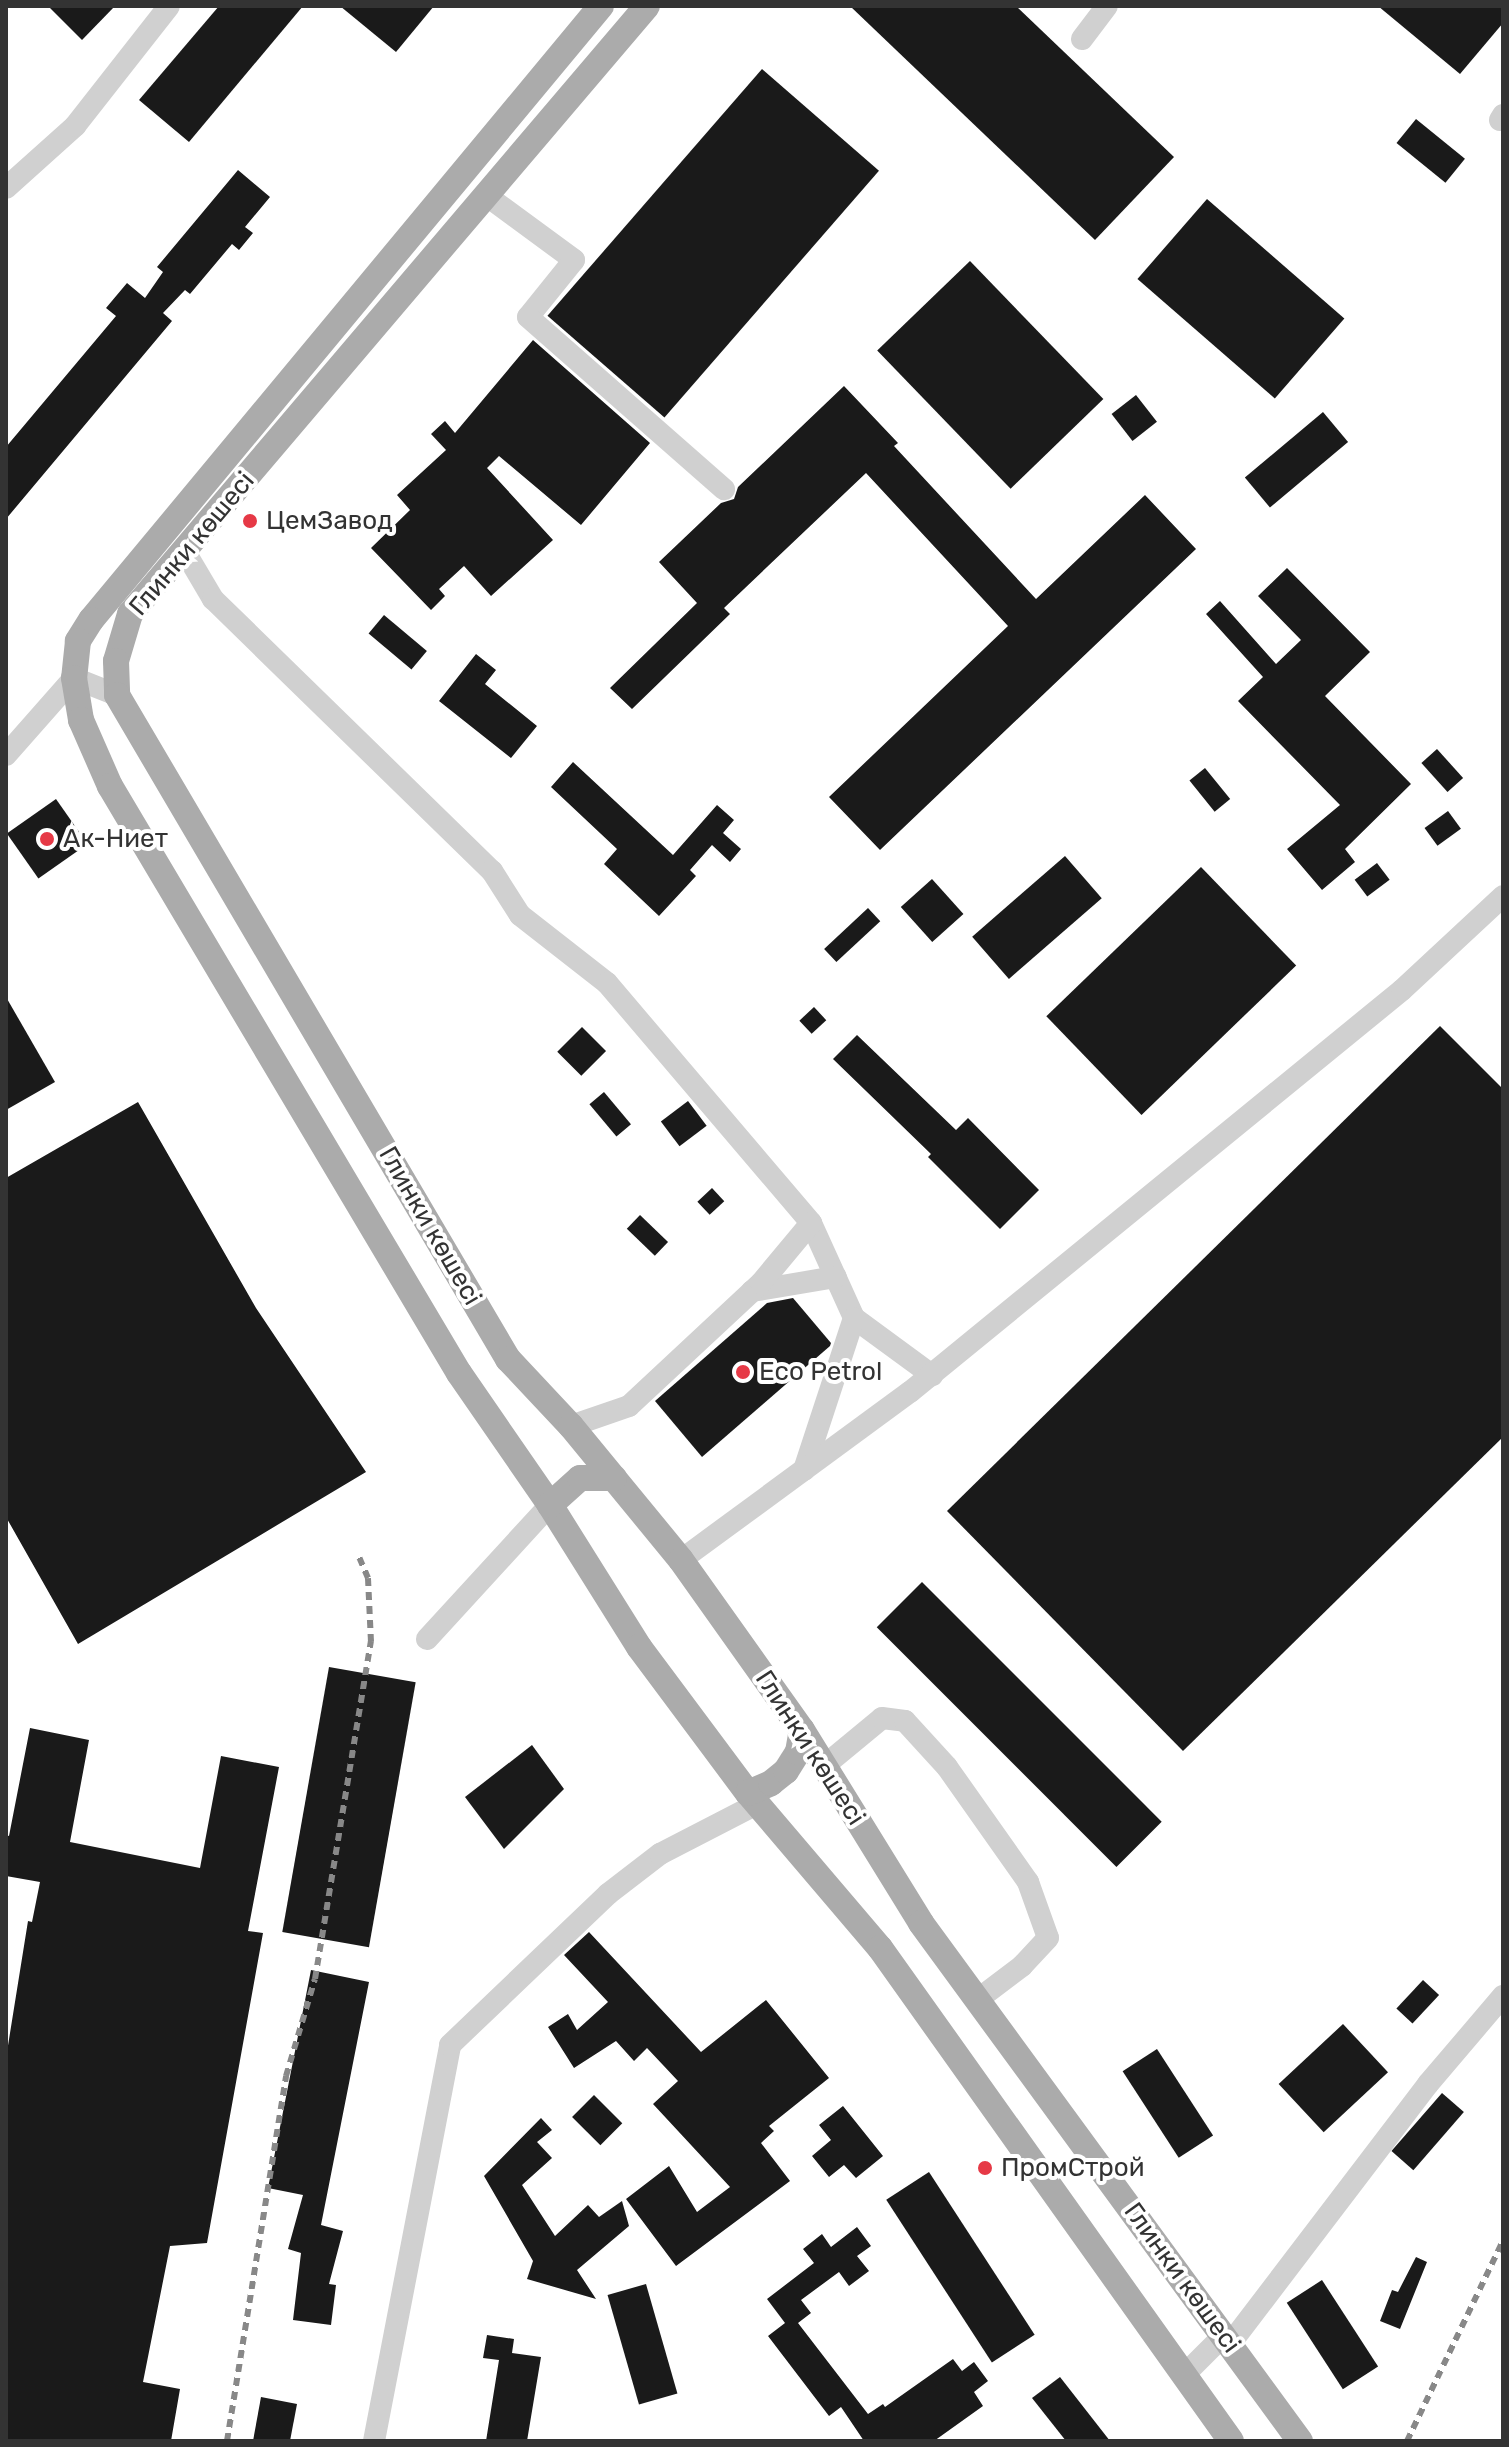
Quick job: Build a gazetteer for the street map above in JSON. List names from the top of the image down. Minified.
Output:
{"streets":{"main road":["Глинки көшесі"]},"places":["ЦемЗавод","Ак-Ниет","Eco Petrol","ПромСтрой"]}
